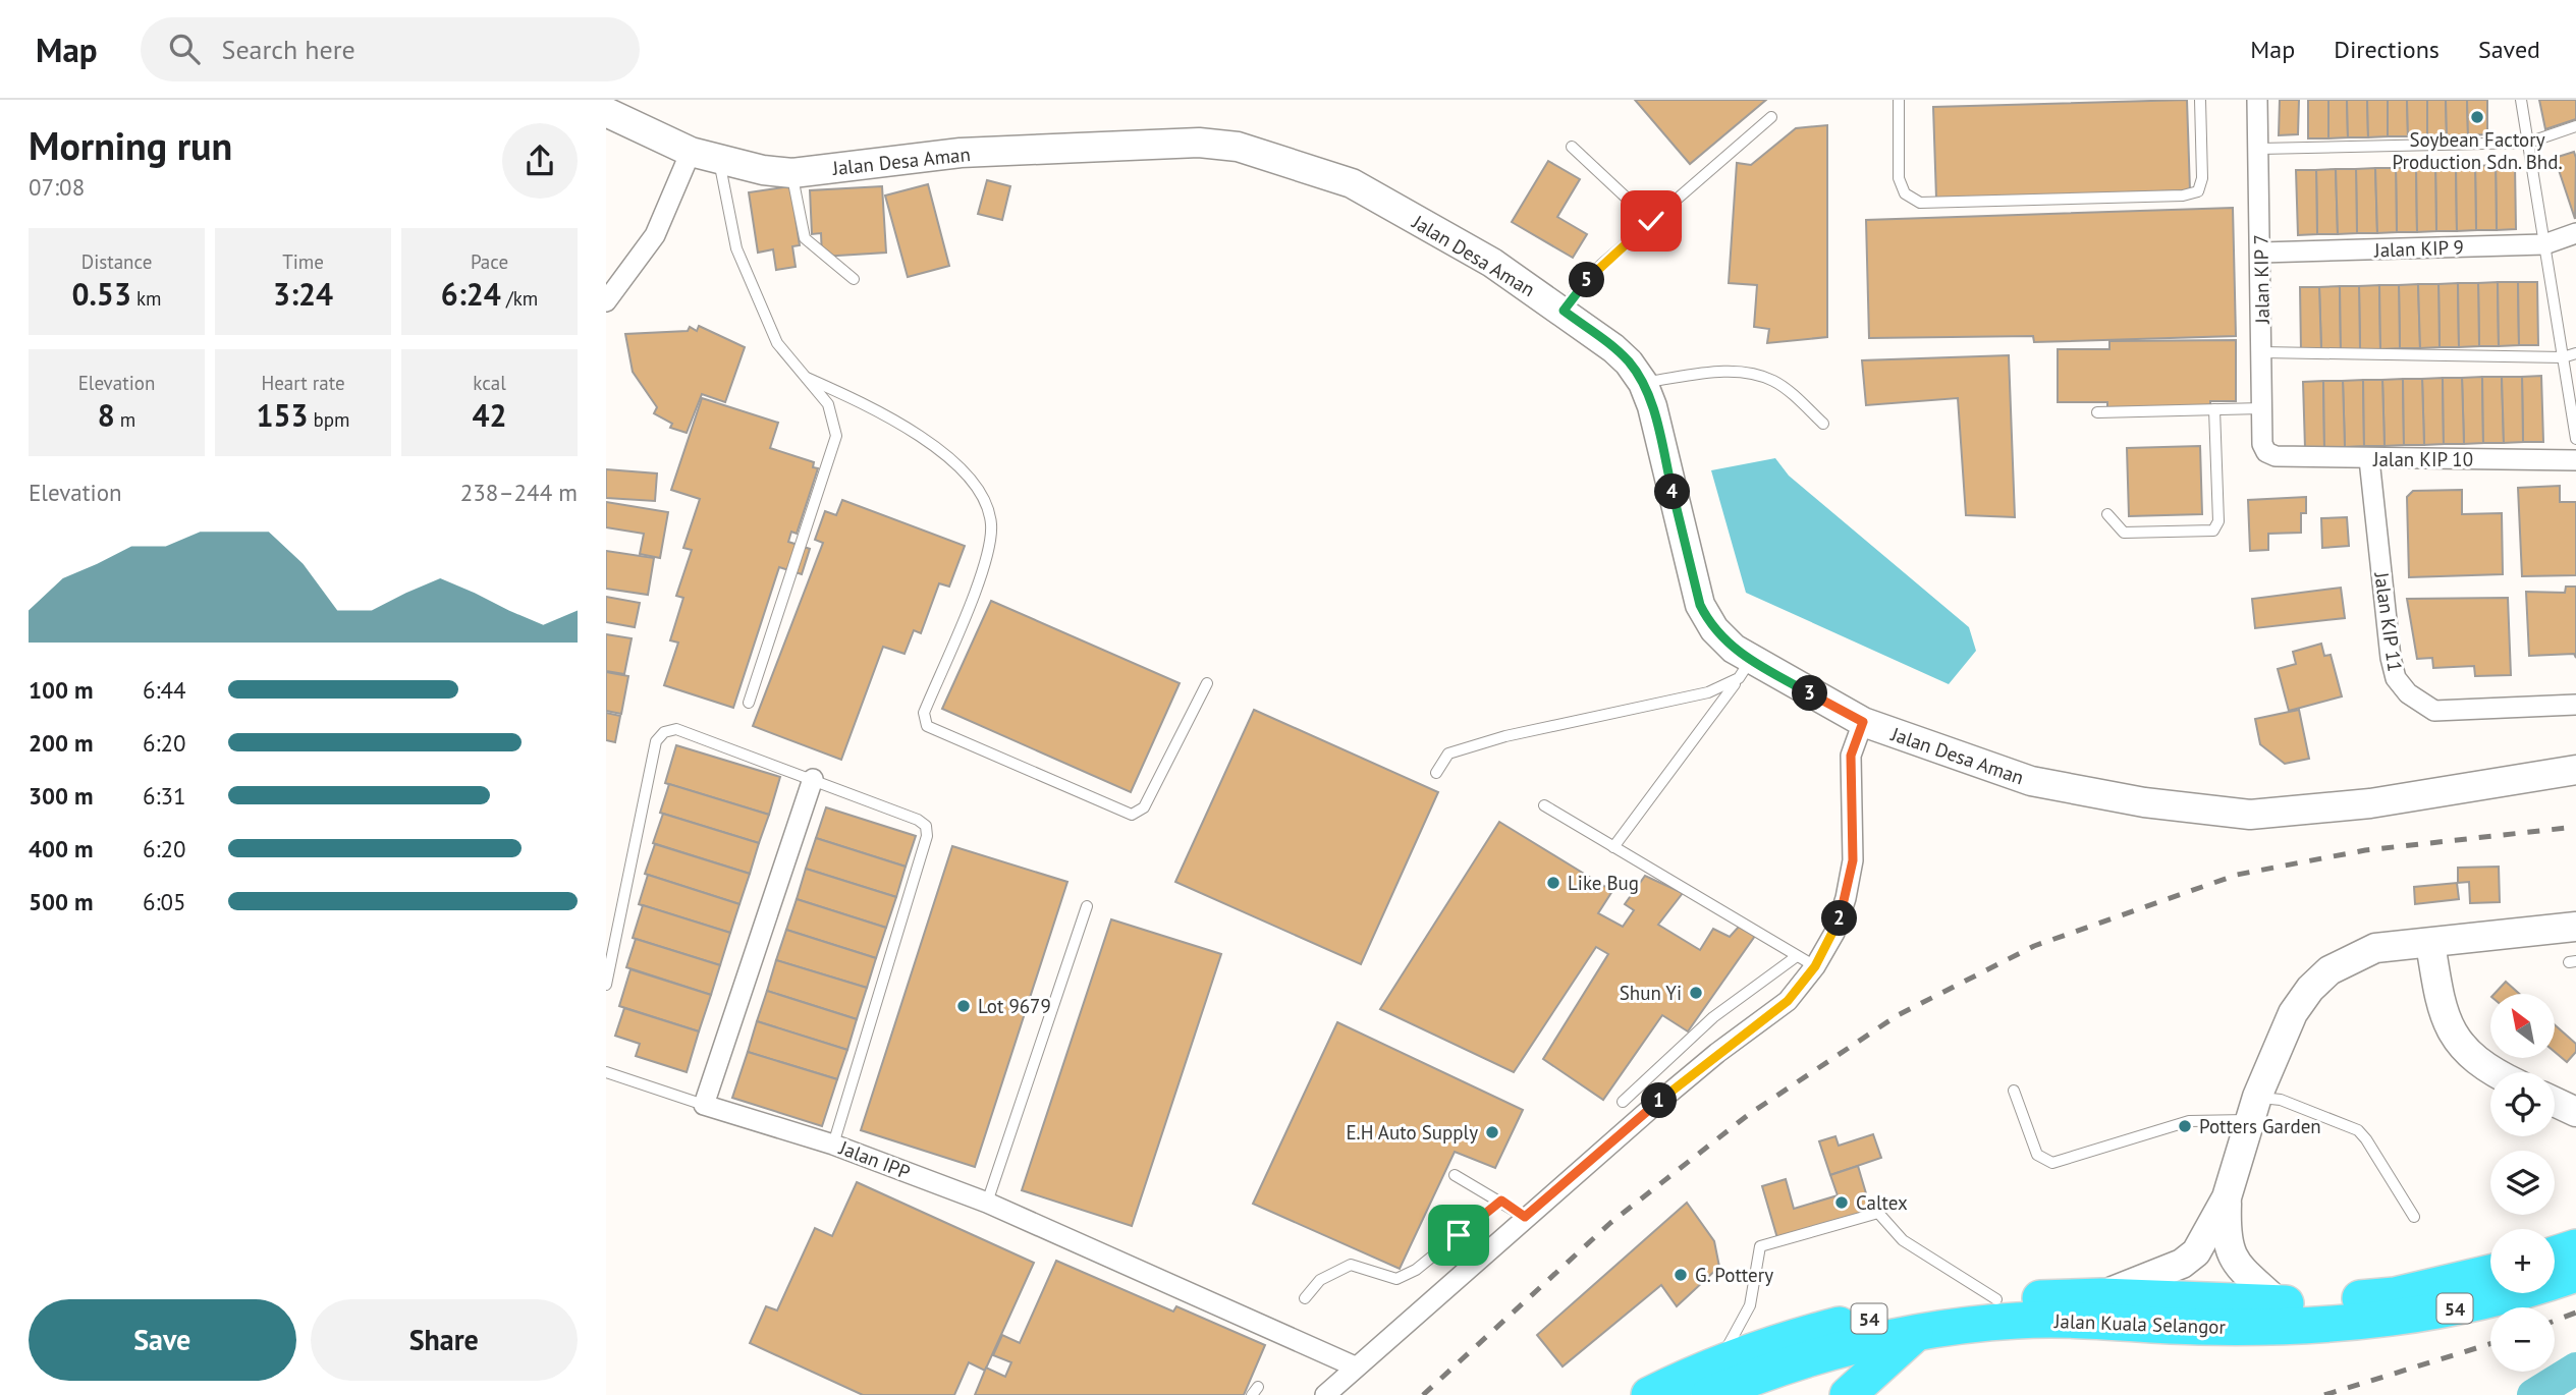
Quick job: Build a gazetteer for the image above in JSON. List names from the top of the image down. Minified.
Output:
{"streets":{"highway":["54","Jalan Kuala Selangor"],"street":["Jalan Desa Aman","Jalan KIP 9","Jalan KIP 7","Jalan KIP 10","Jalan KIP 11","Jalan IPP"]},"crossings":[["Jalan KIP 9","Jalan KIP 7"],["Jalan KIP 7","Jalan KIP 10"],["Jalan KIP 10","Jalan KIP 11"]],"places":["Soybean Factory Production Sdn. Bhd.","Like Bug","Shun Yi","Lot 9679","Potters Garden","E.H Auto Supply","Caltex","G. Pottery"],"north":"top left","page":{"header":"Map","search":"Search here","nav":["Map","Directions","Saved"],"heading":["Morning run","07:08"],"stats":[["Distance","0.53 km"],["Time","3:24"],["Pace","6:24 /km"],["Elevation","8 m"],["Heart rate","153 bpm"],["kcal","42"]],"pins":["5","4","3","2","1"],"chart":["Elevation","238–244 m"],"list":[{"name":"100 m","note":"6:44"},{"name":"200 m","note":"6:20"},{"name":"300 m","note":"6:31"},{"name":"400 m","note":"6:20"},{"name":"500 m","note":"6:05"}],"map_buttons":["+","−"],"buttons":["Save","Share"]}}
